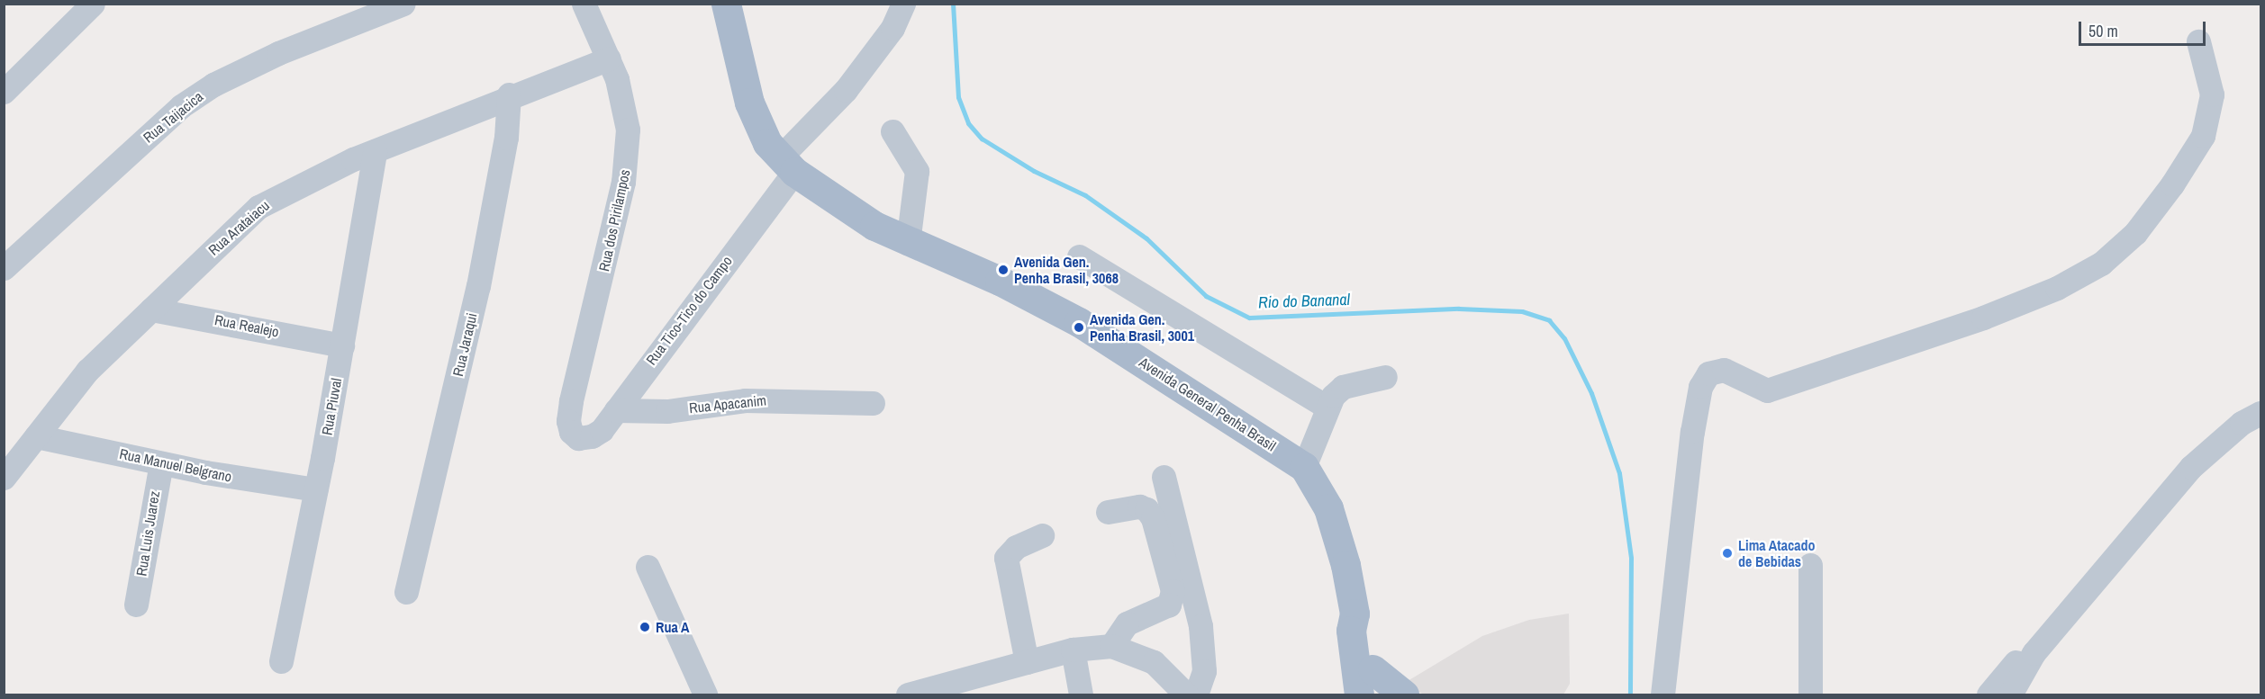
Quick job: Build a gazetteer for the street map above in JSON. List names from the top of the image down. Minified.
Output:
{"streets":{"main road":["Avenida General Penha Brasil"],"street":["Rua Taijacica","Rua dos Pirilampos","Rua Arataiacu","Rua Tico-Tico do Campo","Rua Realejo","Rua Jaraqui","Rua Apacanim","Rua Piuval","Rua Manuel Belgrano","Rua Luis Juarez"]},"crossings":[["Rua dos Pirilampos","Rua Arataiacu"],["Rua dos Pirilampos","Rua Tico-Tico do Campo"],["Rua Arataiacu","Rua Realejo"],["Rua Arataiacu","Rua Jaraqui"],["Rua Arataiacu","Rua Piuval"],["Rua Arataiacu","Rua Manuel Belgrano"],["Rua Tico-Tico do Campo","Rua Apacanim"],["Rua Tico-Tico do Campo","Avenida General Penha Brasil"],["Rua Realejo","Rua Piuval"],["Rua Piuval","Rua Manuel Belgrano"],["Rua Manuel Belgrano","Rua Luis Juarez"]],"water":["Rio do Bananal"],"places":["Avenida Gen. Penha Brasil, 3068","Avenida Gen. Penha Brasil, 3001","Lima Atacado de Bebidas","Rua A"],"scale_bar":"50 m"}
